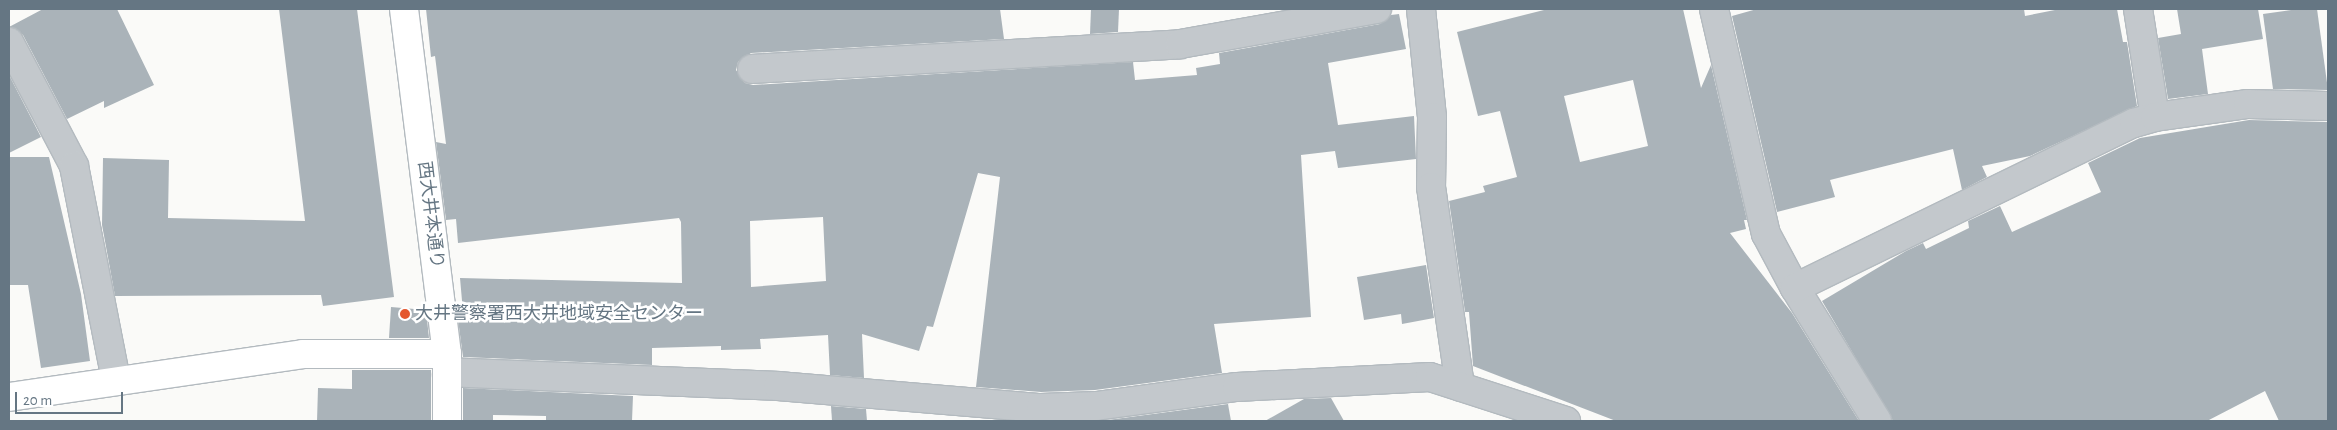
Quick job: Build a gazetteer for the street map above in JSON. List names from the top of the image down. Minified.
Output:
{"streets":{"street":["西大井本通り"]},"places":["大井警察署西大井地域安全センター"],"scale_bar":"20 m"}
